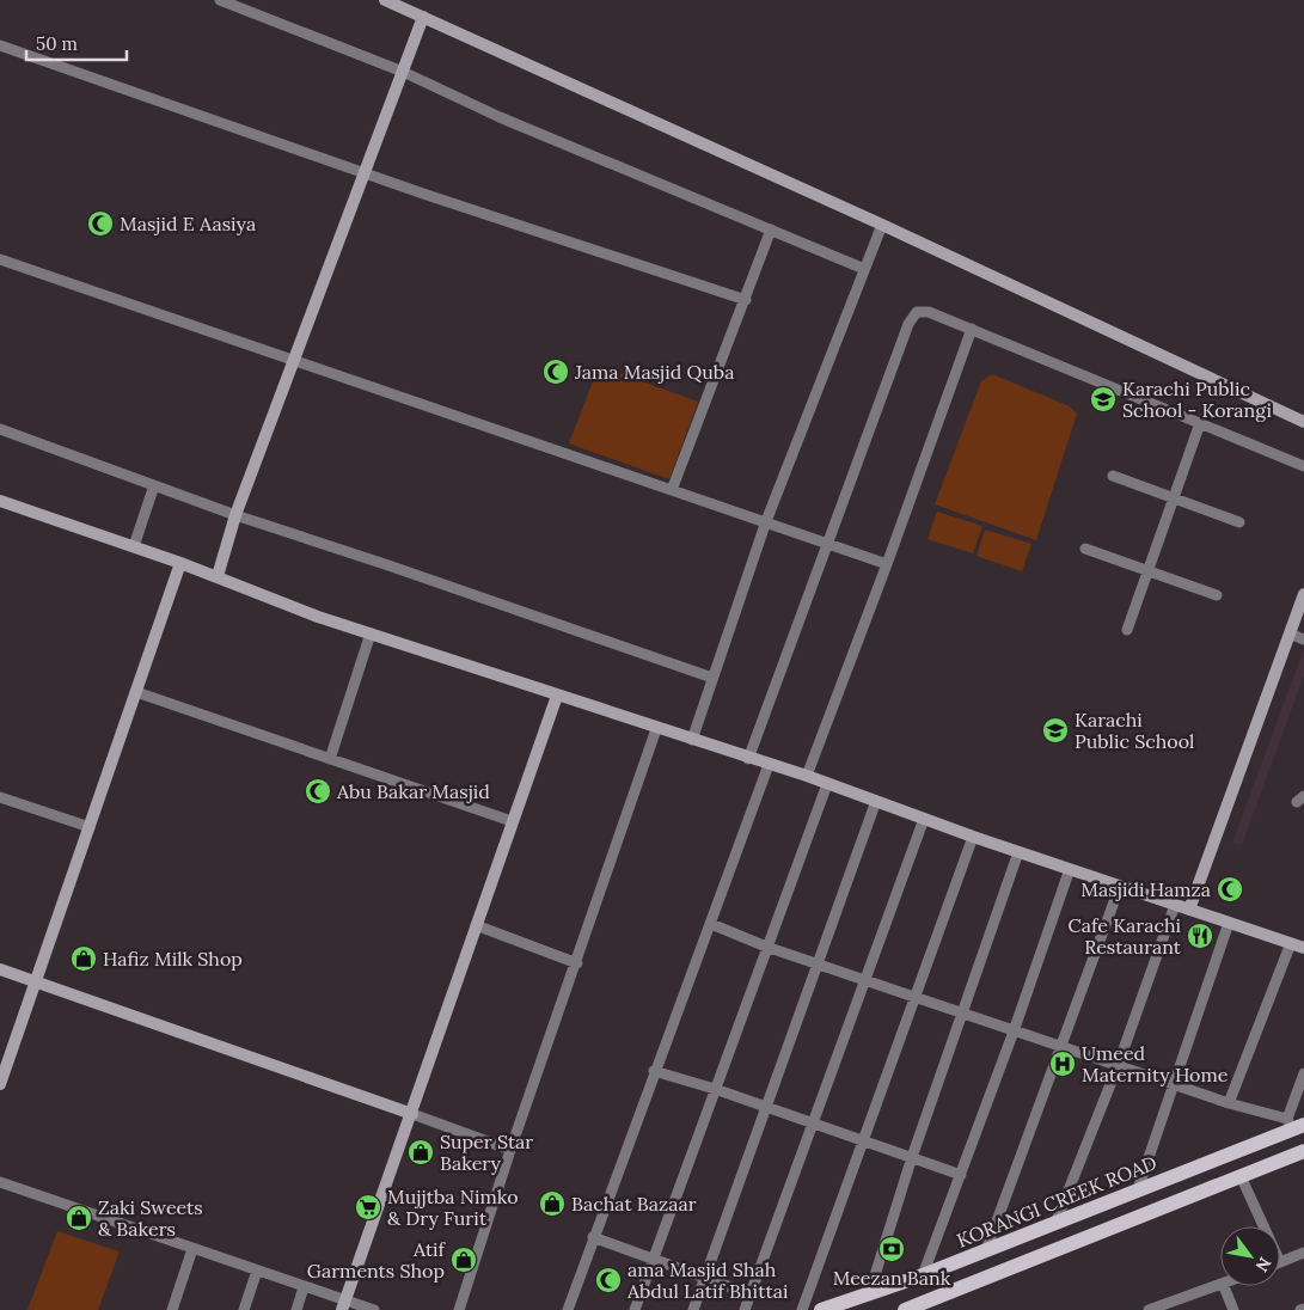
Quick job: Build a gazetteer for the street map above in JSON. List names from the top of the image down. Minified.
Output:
{"streets":{"main road":["KORANGI CREEK ROAD"]},"places":{"mosque":["Masjid E Aasiya","Jama Masjid Quba","Abu Bakar Masjid","Masjidi Hamza","ama Masjid Shah Abdul Latif Bhittai"],"school or university":["Karachi Public School - Korangi","Karachi Public School"],"restaurant":["Cafe Karachi Restaurant"],"shop":["Hafiz Milk Shop","Super Star Bakery","Bachat Bazaar","Zaki Sweets & Bakers","Atif Garments Shop"],"hospital":["Umeed Maternity Home"],"supermarket":["Mujjtba Nimko & Dry Furit"],"bank":["Meezan Bank"]},"scale_bar":"50 m","north":"bottom right"}
